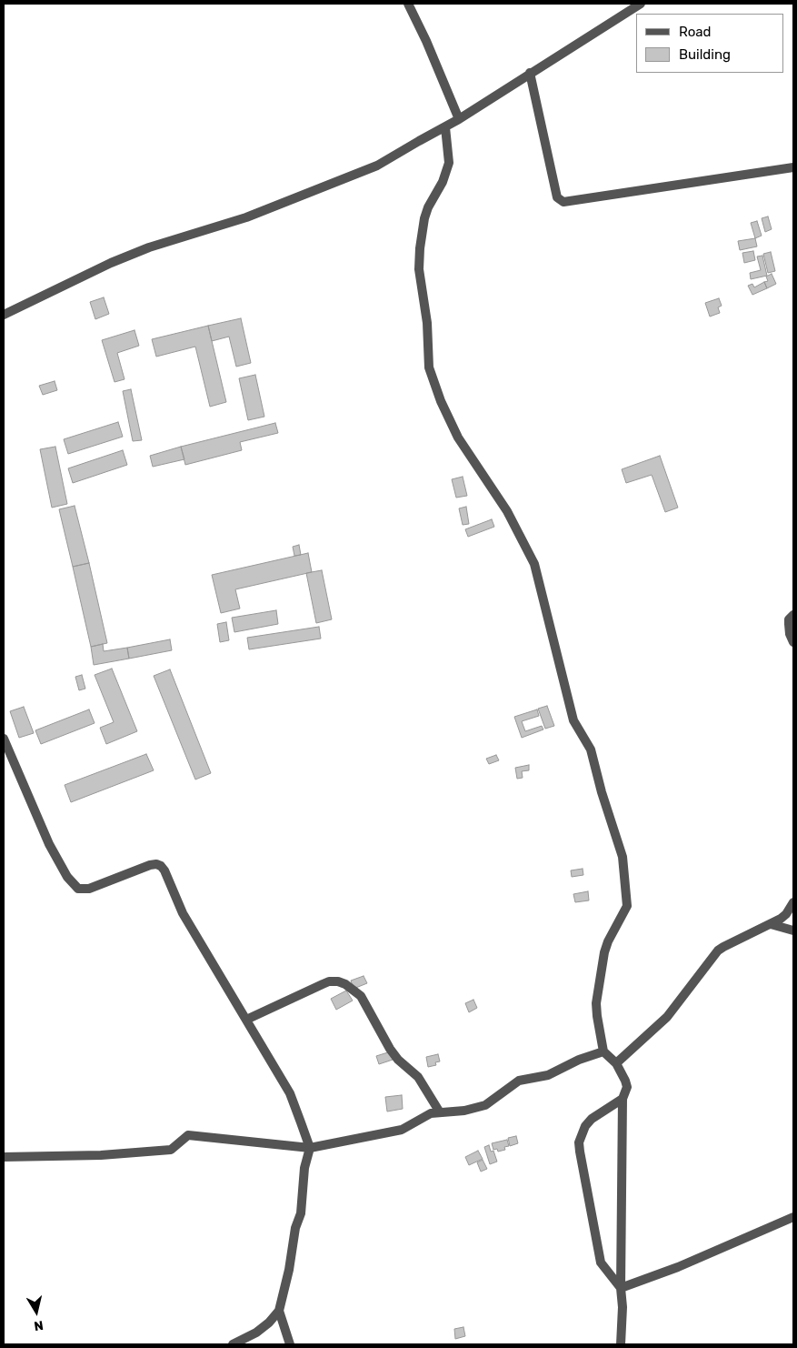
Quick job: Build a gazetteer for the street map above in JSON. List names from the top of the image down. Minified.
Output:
{"legend":["Road","Building"],"north":"bottom"}
